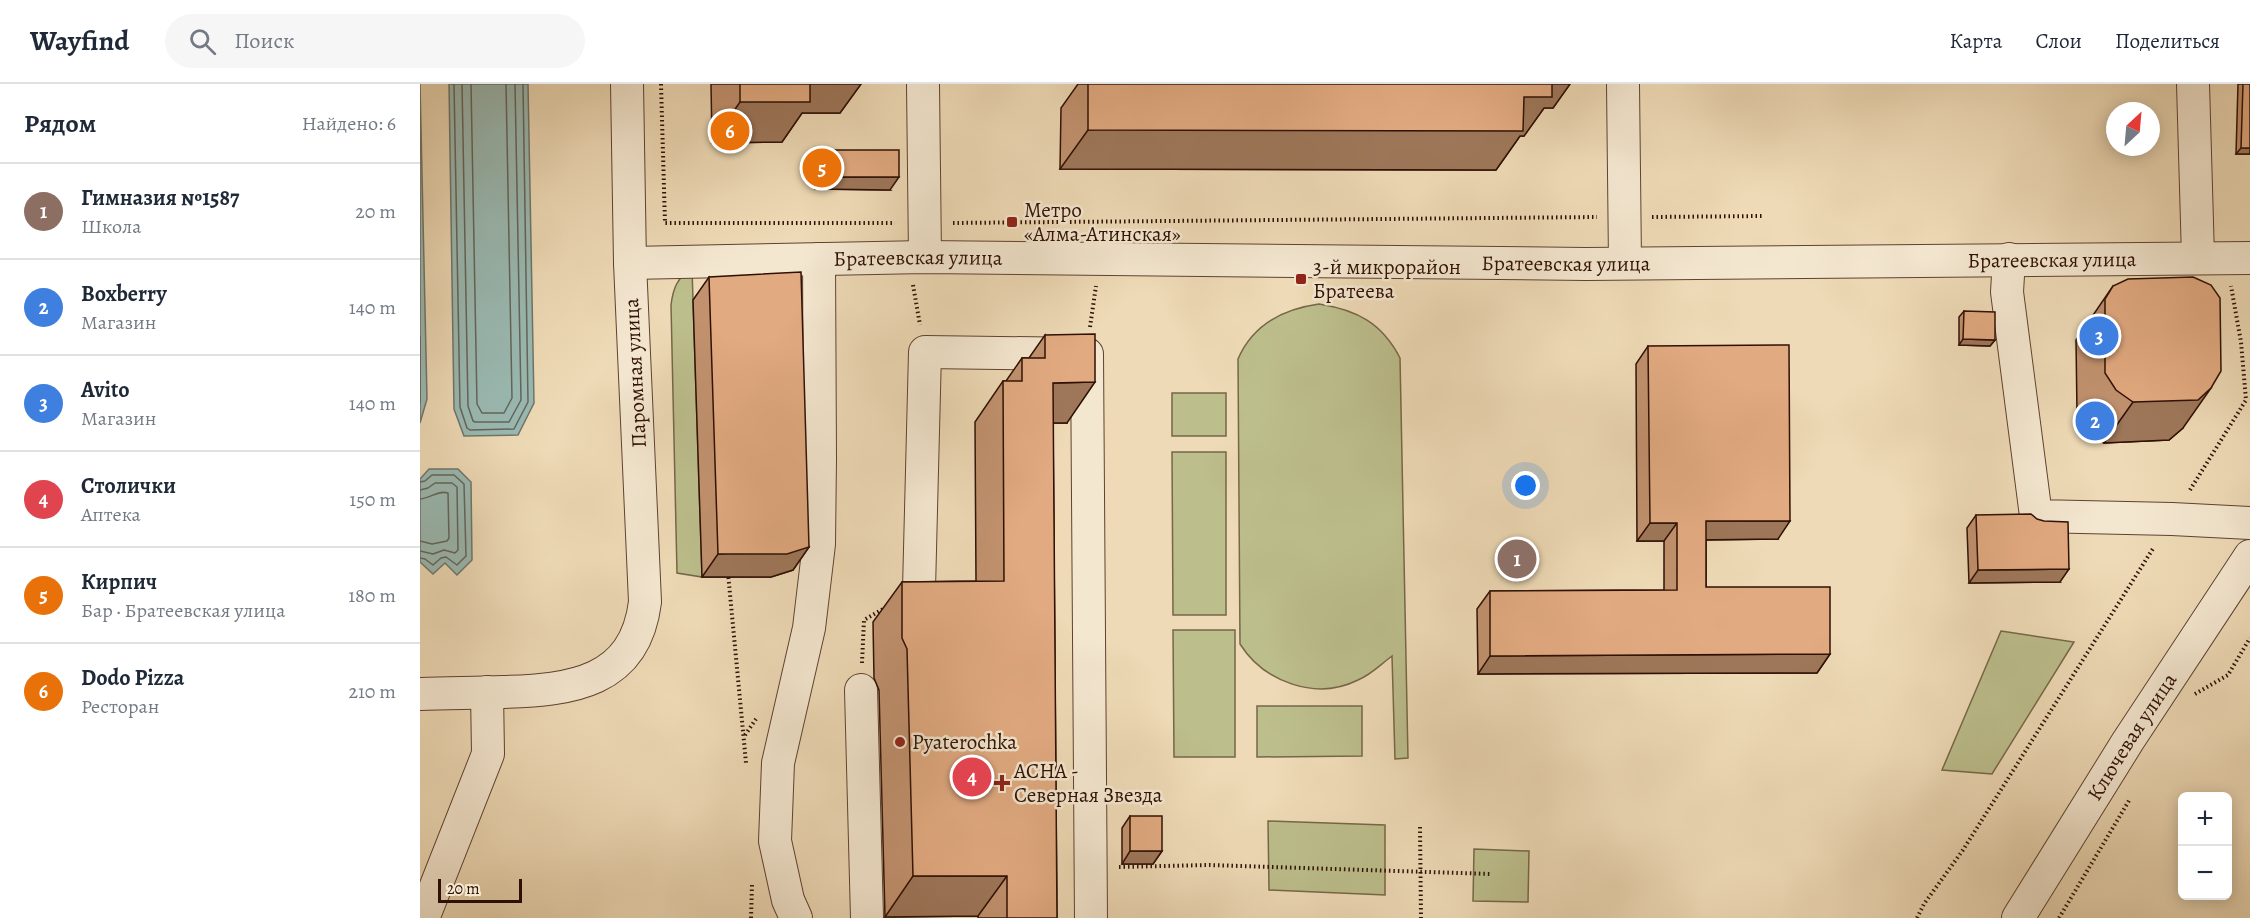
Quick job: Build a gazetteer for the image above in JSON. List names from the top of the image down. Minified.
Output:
{"streets":{"street":["Братеевская улица","Паромная улица","Ключевая улица"]},"crossings":[["Братеевская улица","Паромная улица"]],"places":{"transit":["Метро «Алма-Атинская»","3-й микрорайон Братеева"],"other":["Pyaterochka"],"health":["АСНА - Северная Звезда"]},"scale_bar":"20 m","north":"top right","page":{"header":"Wayfind","search":"Поиск","nav":["Карта","Слои","Поделиться"],"heading":["Рядом","Найдено: 6"],"pins":["6","5","3","2","1","4"],"list":[{"mark":"1","name":"Гимназия №1587","note":"Школа","value":"20 m"},{"mark":"2","name":"Boxberry","note":"Магазин","value":"140 m"},{"mark":"3","name":"Avito","note":"Магазин","value":"140 m"},{"mark":"4","name":"Столички","note":"Аптека","value":"150 m"},{"mark":"5","name":"Кирпич","note":"Бар · Братеевская улица","value":"180 m"},{"mark":"6","name":"Dodo Pizza","note":"Ресторан","value":"210 m"}],"map_buttons":["+","−"],"scale":"20 m"}}
